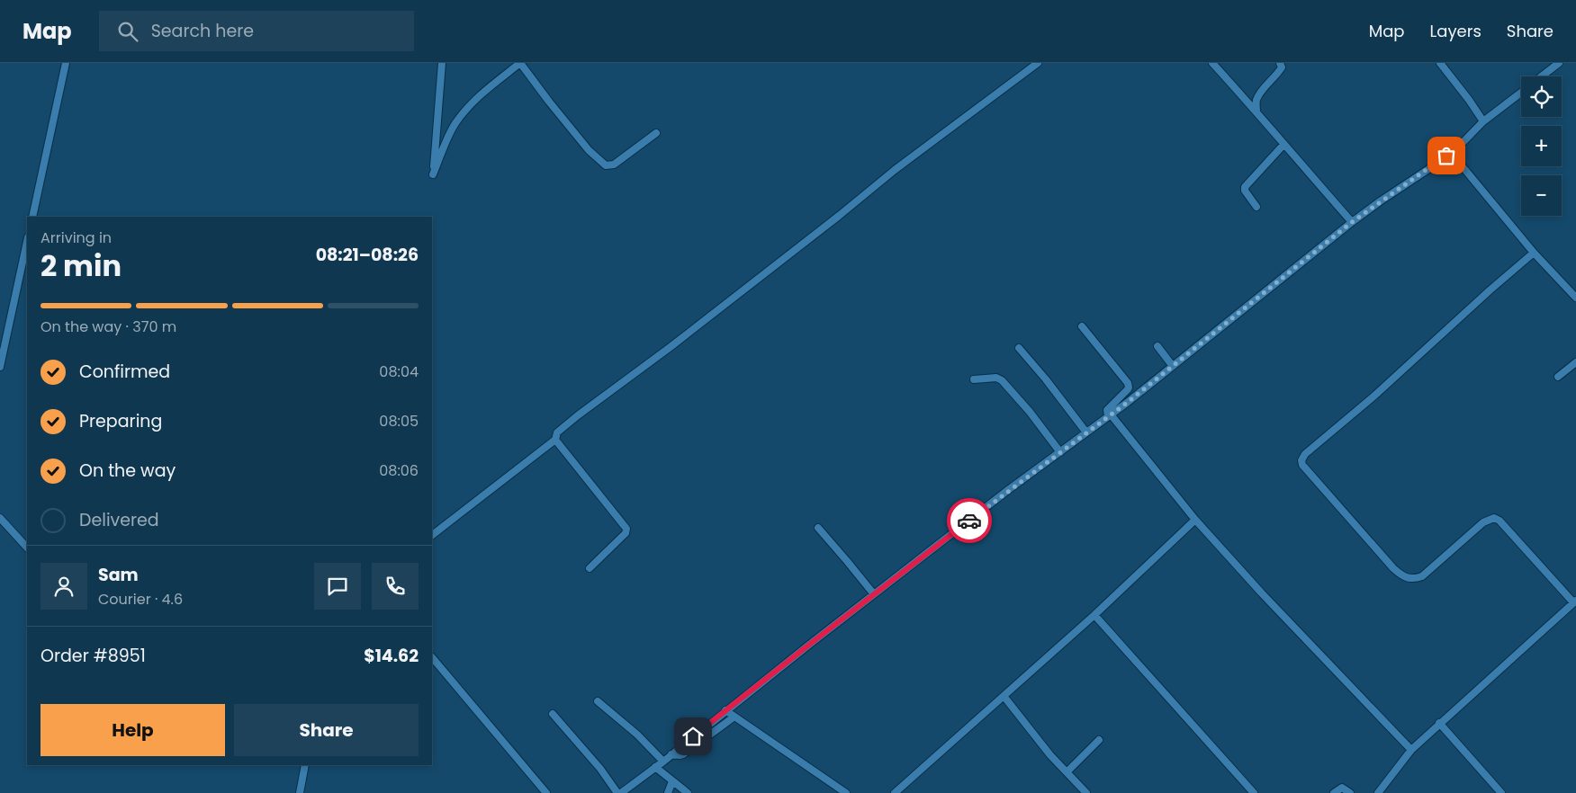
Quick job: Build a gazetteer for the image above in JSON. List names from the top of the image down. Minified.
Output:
{"page":{"header":"Map","search":"Search here","nav":["Map","Layers","Share"],"map_buttons":["+","−"],"heading":["2 min","Arriving in","08:21–08:26"],"panel":["Sam","Courier · 4.6","Order #8951","$14.62"],"bar":"On the way · 370 m","list":[["Confirmed","08:04"],["Preparing","08:05"],["On the way","08:06"],"Delivered"],"buttons":["Help","Share"]}}
